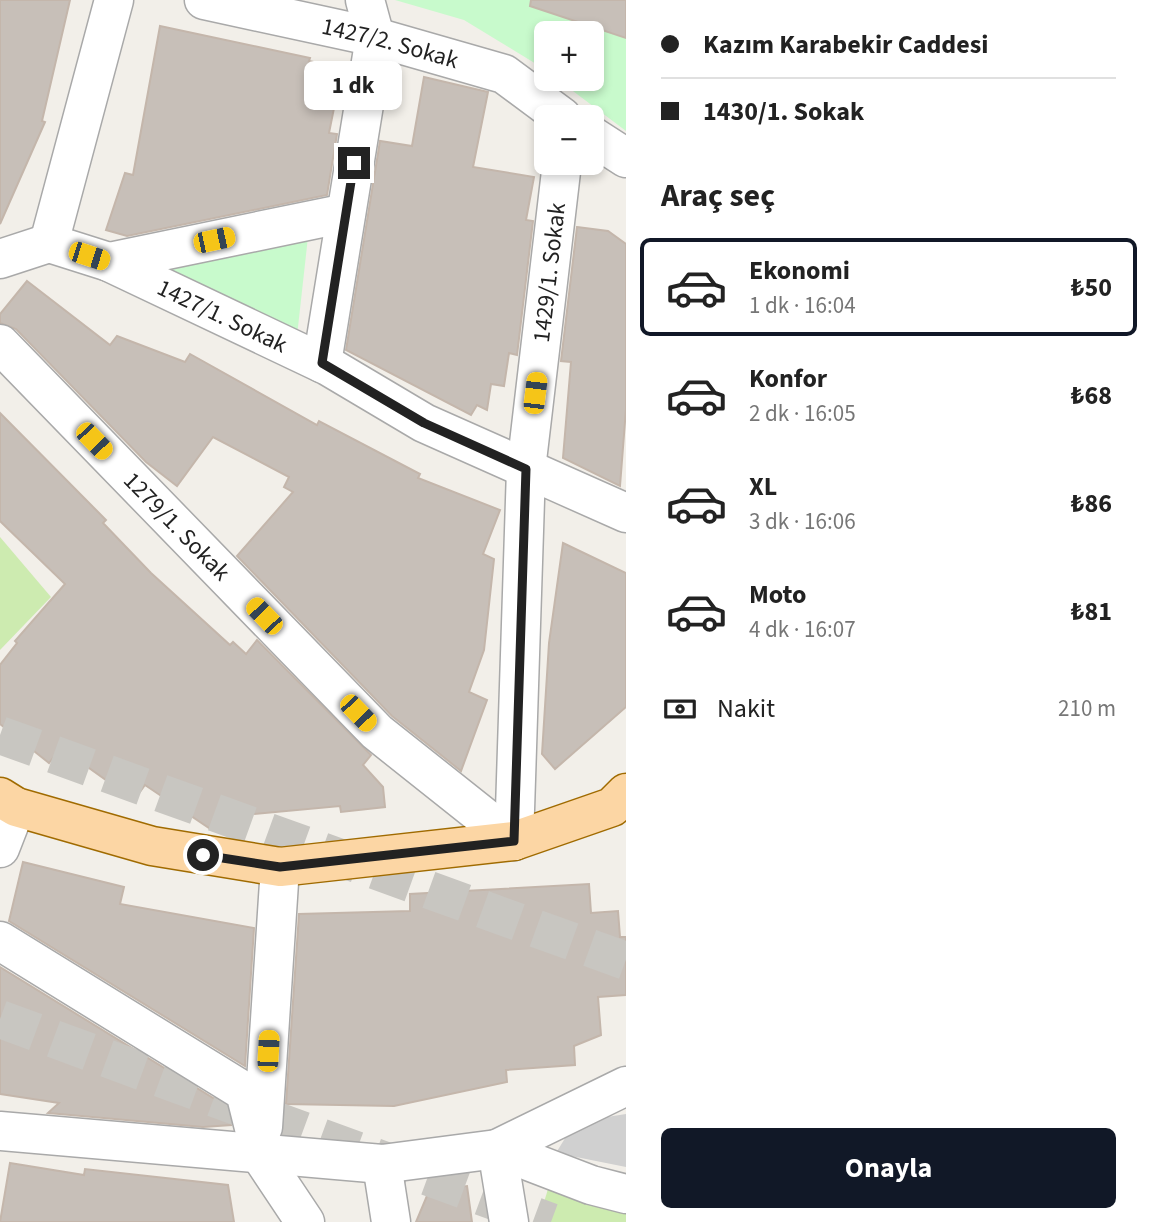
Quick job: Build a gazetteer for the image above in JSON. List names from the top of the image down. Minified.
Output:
{"streets":{"street":["1427/2. Sokak","1429/1. Sokak","1427/1. Sokak","1279/1. Sokak"]},"crossings":[["1429/1. Sokak","1427/1. Sokak"],["1429/1. Sokak","1279/1. Sokak"]],"page":{"banner":["Kazım Karabekir Caddesi","1430/1. Sokak"],"map_buttons":["+","−"],"bubble":"1 dk","heading":"Araç seç","list":[{"name":"Ekonomi","note":"1 dk · 16:04","value":"₺50"},{"name":"Konfor","note":"2 dk · 16:05","value":"₺68"},{"name":"XL","note":"3 dk · 16:06","value":"₺86"},{"name":"Moto","note":"4 dk · 16:07","value":"₺81"}],"pay":["Nakit","210 m"],"buttons":"Onayla"}}
